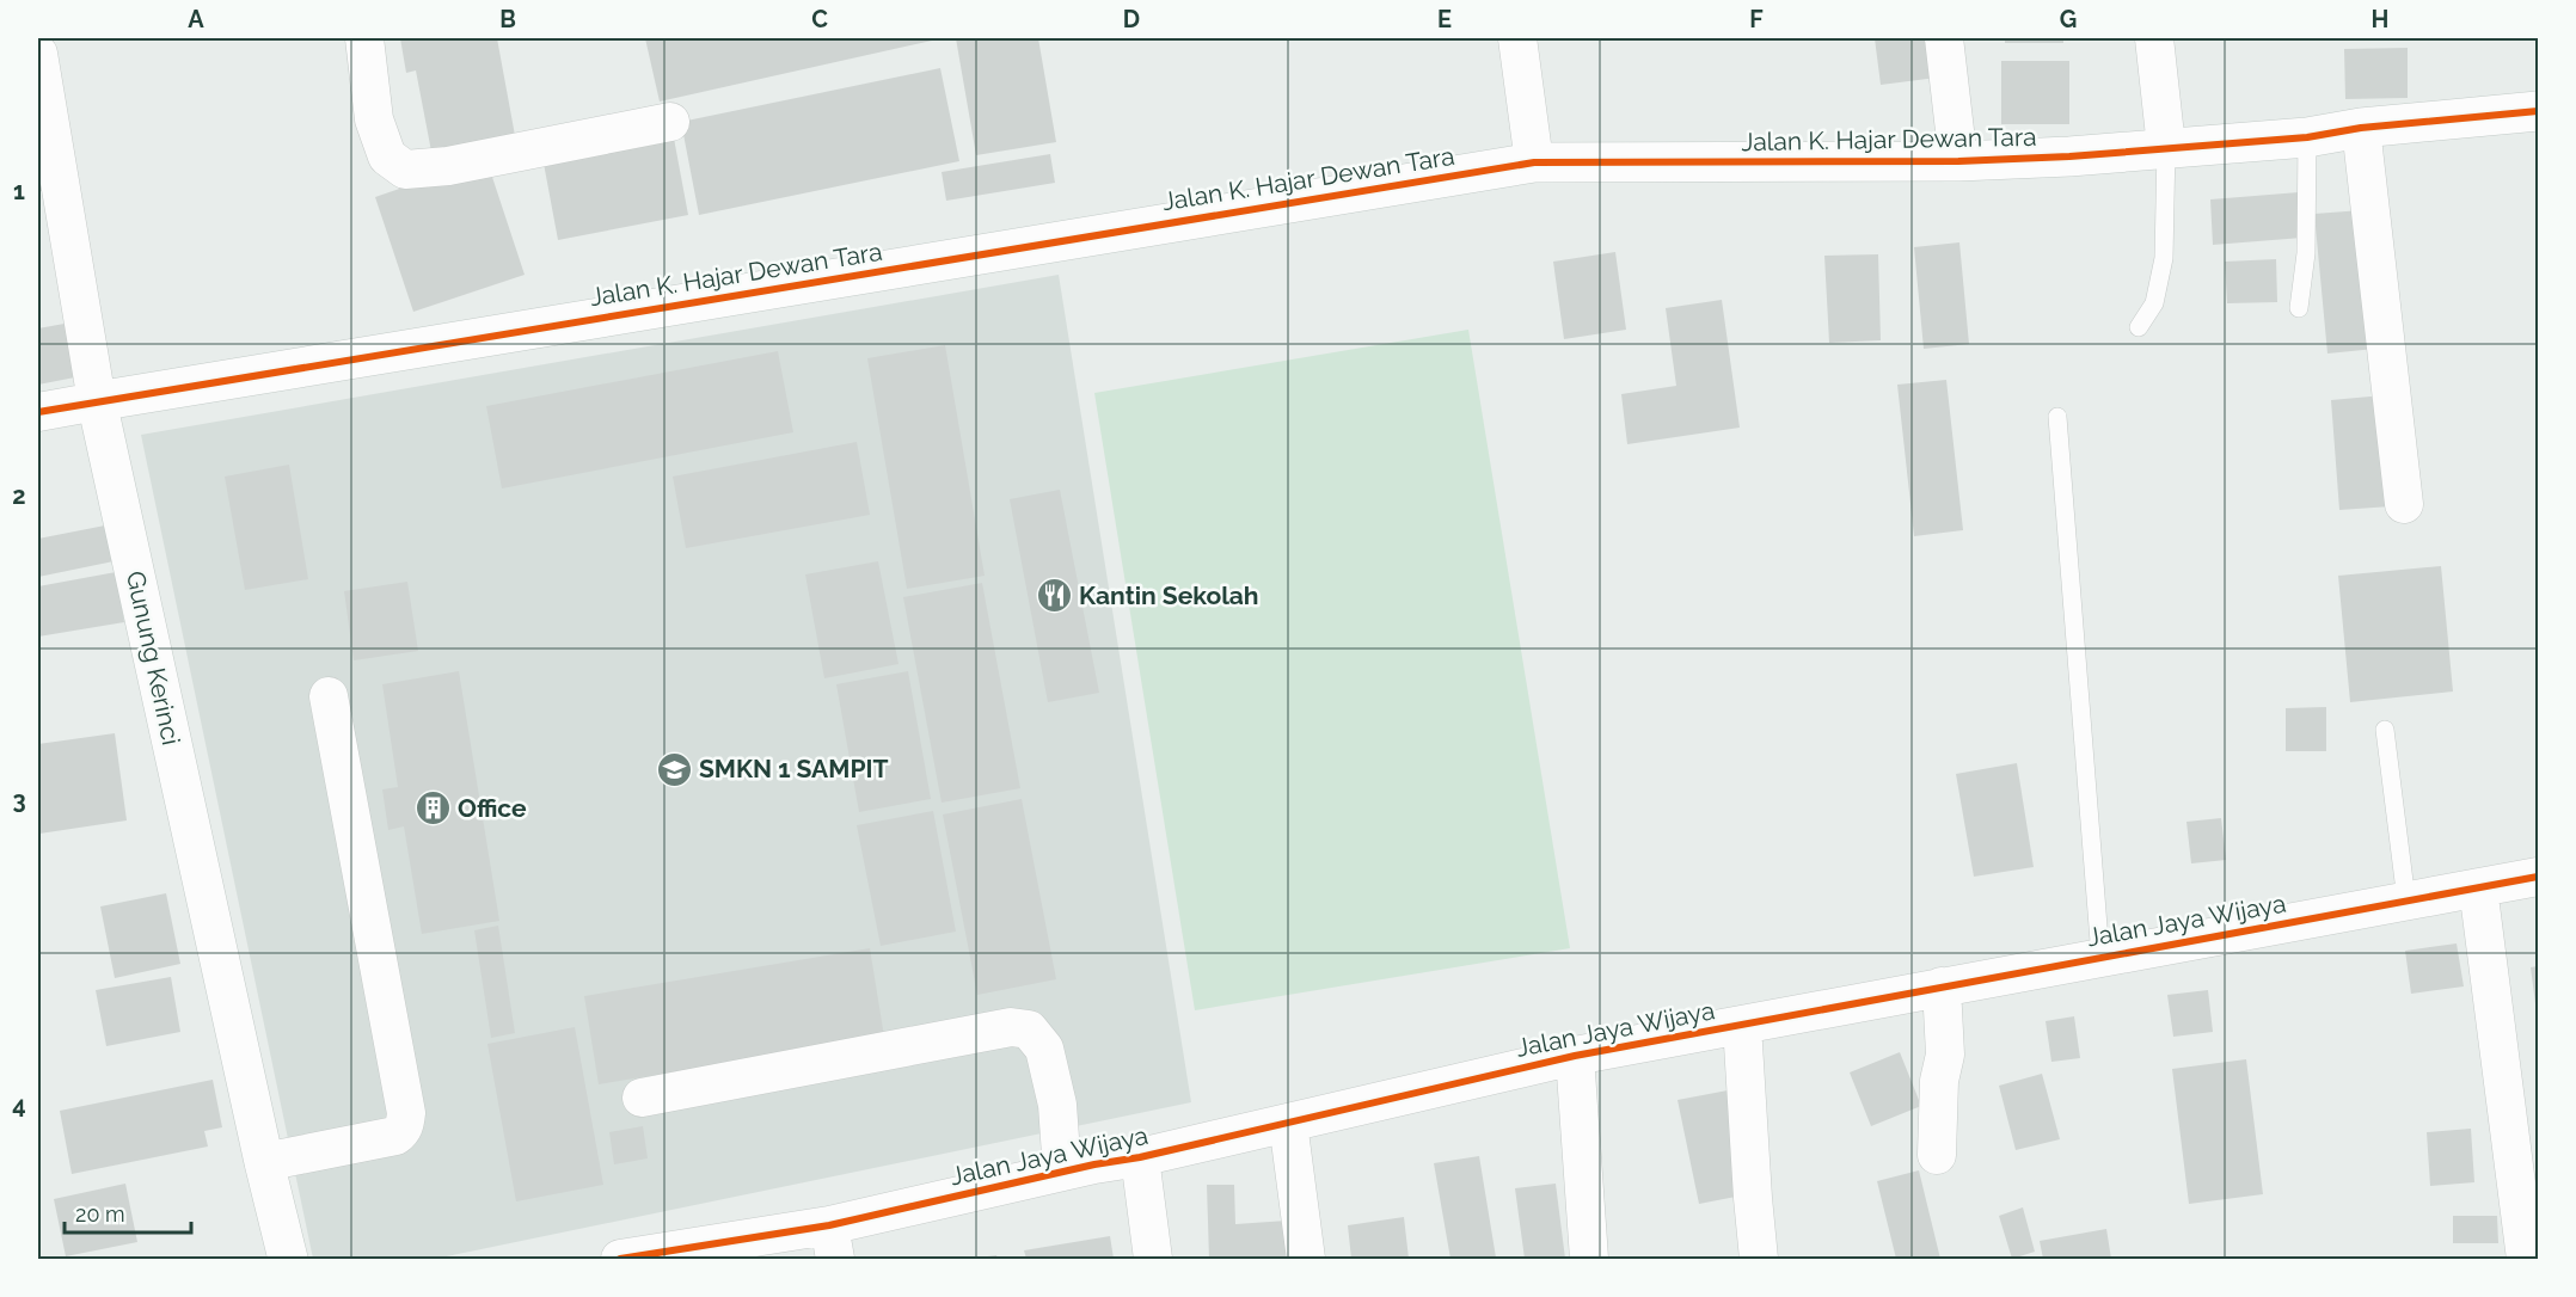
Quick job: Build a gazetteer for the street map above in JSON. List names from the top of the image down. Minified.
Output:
{"streets":{"street":["Jalan K. Hajar Dewan Tara","Gunung Kerinci","Jalan Jaya Wijaya"]},"crossings":[["Jalan K. Hajar Dewan Tara","Gunung Kerinci"]],"places":{"restaurant":["Kantin Sekolah"],"school or university":["SMKN 1 SAMPIT"],"building":["Office"]},"scale_bar":"20 m","grid":{"columns":["A","B","C","D","E","F","G","H"],"rows":["1","2","3","4"]}}
